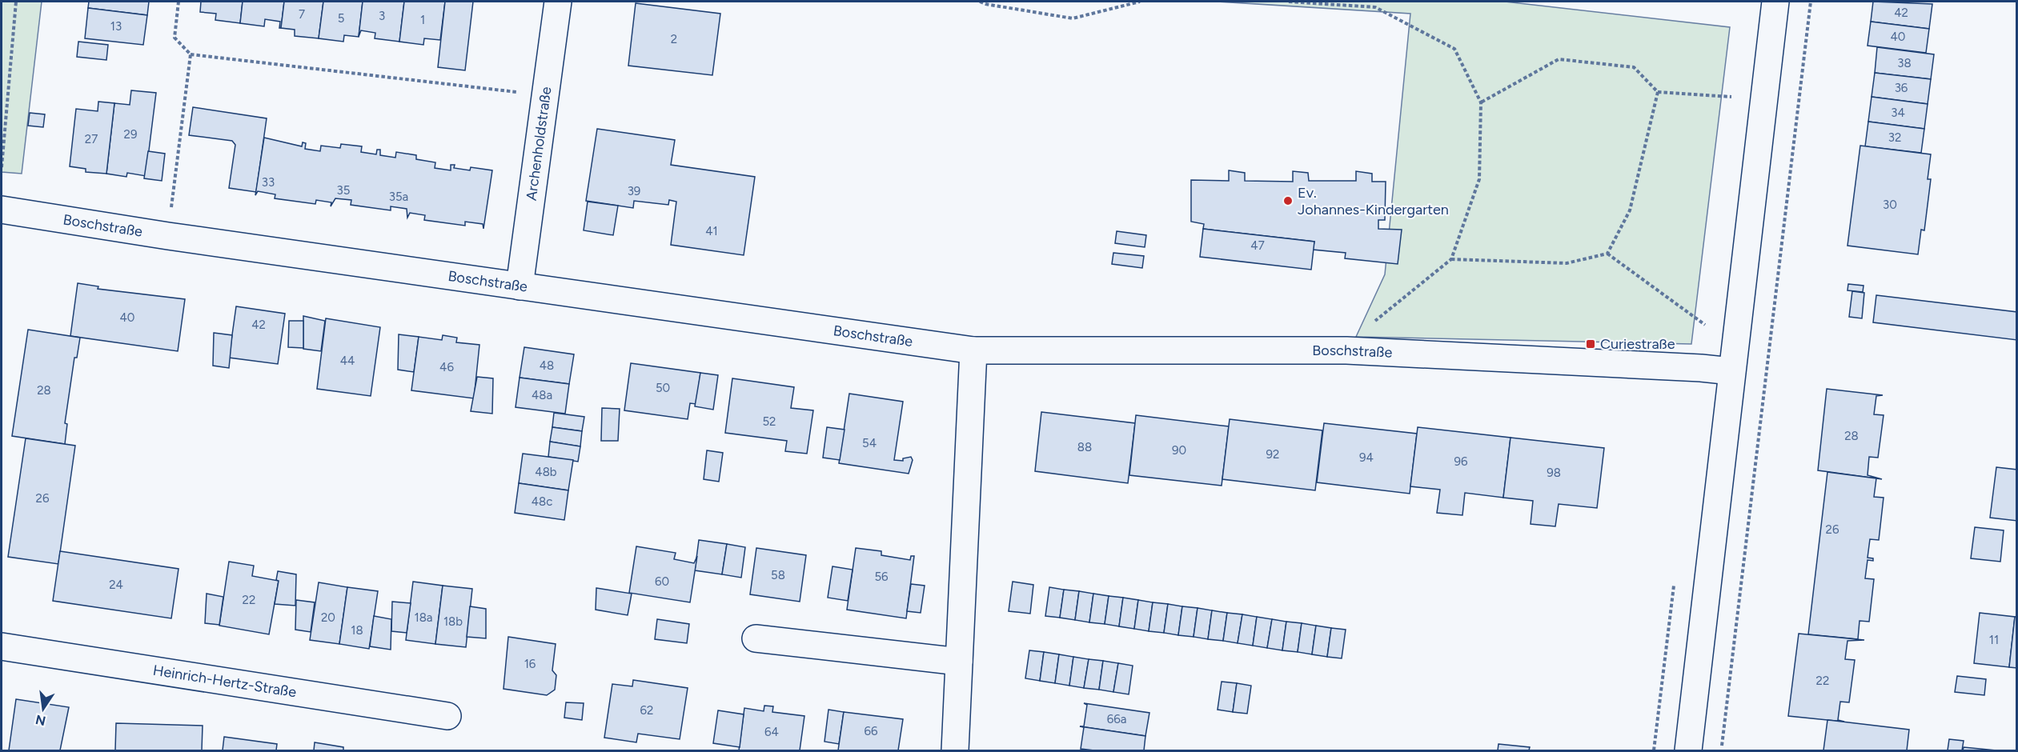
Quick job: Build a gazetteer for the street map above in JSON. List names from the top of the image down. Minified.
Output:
{"streets":{"street":["Archenholdstraße","Boschstraße","Heinrich-Hertz-Straße"]},"crossings":[["Archenholdstraße","Boschstraße"]],"places":{"other":["Ev. Johannes-Kindergarten"],"transit":["Curiestraße"]},"house_numbers":["42","7","3","5","1","13","40","2","38","36","34","29","32","27","33","35","39","35a","30","41","47","40","42","44","48","46","50","28","48a","52","28","54","88","90","92","94","96","48b","98","26","48c","26","58","56","60","24","22","20","18a","18b","18","11","16","22","62","66a","66","64"],"north":"bottom"}
